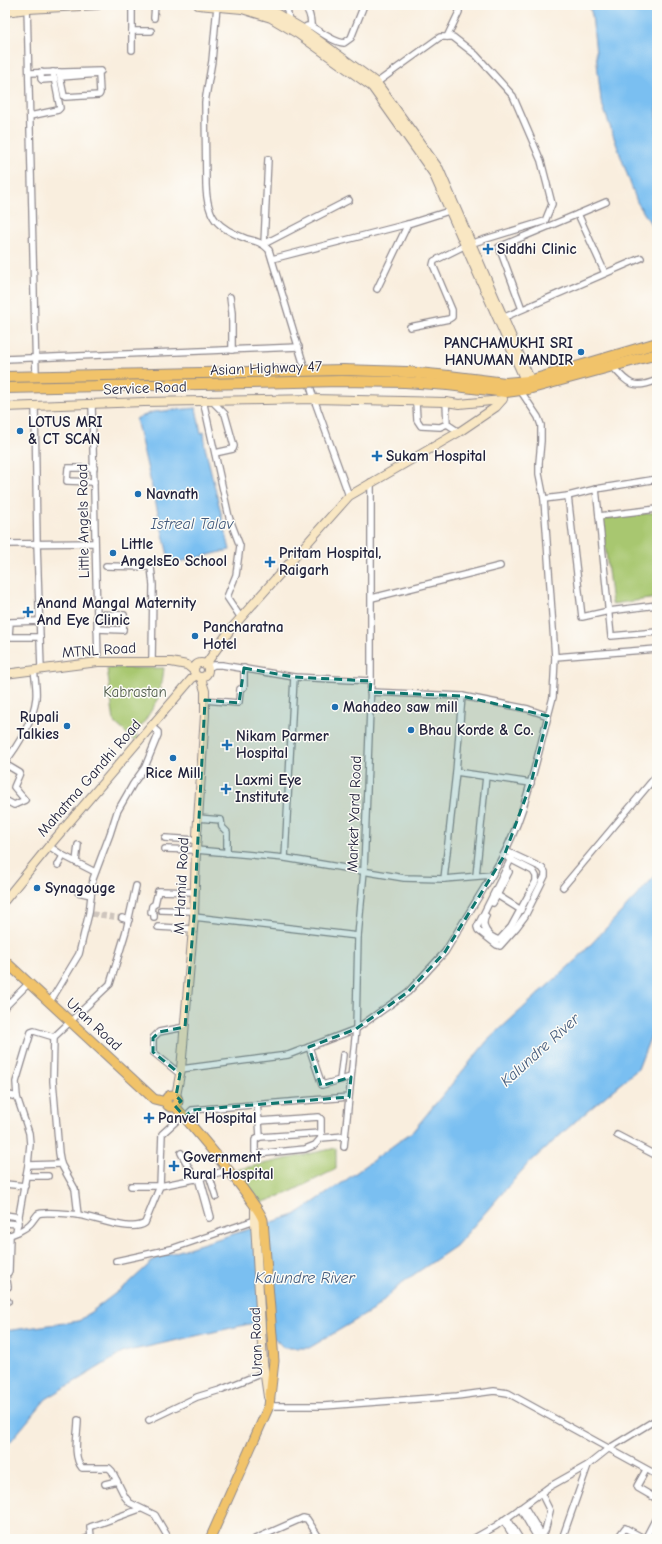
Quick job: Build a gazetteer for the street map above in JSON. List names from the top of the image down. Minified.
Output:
{"streets":{"highway":["Asian Highway 47"],"main road":["Uran Road"],"street":["Service Road","Little Angels Road","MTNL Road","Mahatma Gandhi Road","Market Yard Road","M Hamid Road"]},"crossings":[["Asian Highway 47","Service Road"],["Service Road","Little Angels Road"],["Little Angels Road","MTNL Road"],["MTNL Road","Mahatma Gandhi Road"],["MTNL Road","M Hamid Road"],["Mahatma Gandhi Road","M Hamid Road"],["M Hamid Road","Uran Road"]],"water":["Istreal Talav","Kalundre River"],"parks":["Kabrastan"],"places":{"health":["Siddhi Clinic","Sukam Hospital","Pritam Hospital, Raigarh","Anand Mangal Maternity And Eye Clinic","Nikam Parmer Hospital","Laxmi Eye Institute","Panvel Hospital","Government Rural Hospital"],"other":["PANCHAMUKHI SRI HANUMAN MANDIR","LOTUS MRI & CT SCAN","Navnath","Little AngelsEo School","Pancharatna Hotel","Mahadeo saw mill","Rupali Talkies","Bhau Korde & Co.","Rice Mill","Synagouge"]}}
